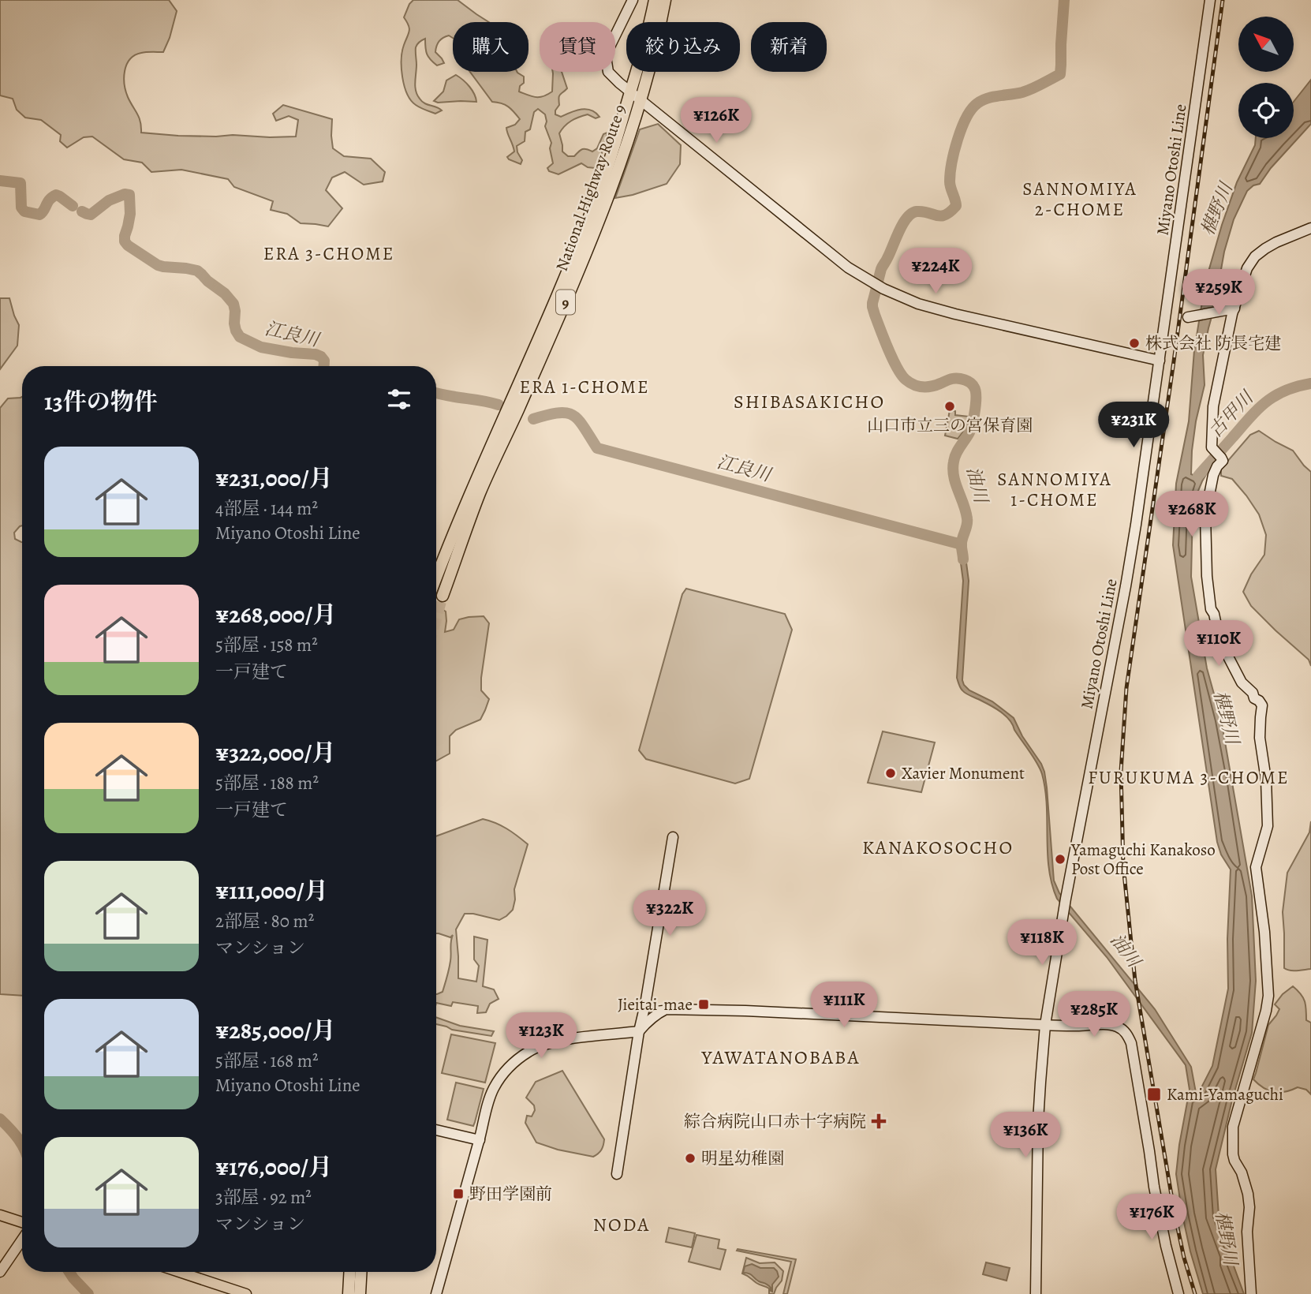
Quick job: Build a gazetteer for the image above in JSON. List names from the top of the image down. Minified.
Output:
{"streets":{"highway":["National Highway Route 9","9"],"main road":["Miyano Otoshi Line"]},"districts":["SANNOMIYA 2-CHOME","ERA 3-CHOME","ERA 1-CHOME","SHIBASAKICHO","SANNOMIYA 1-CHOME","FURUKUMA 3-CHOME","KANAKOSOCHO","YAWATANOBABA","NODA"],"water":["椹野川","江良川","古甲川","油川"],"places":{"other":["株式会社 防長宅建","山口市立三の宮保育園","Xavier Monument","Yamaguchi Kanakoso Post Office","明星幼稚園"],"transit":["Jieitai-mae","Kami-Yamaguchi","野田学園前"],"health":["綜合病院山口赤十字病院"]},"north":"top left","page":{"chip":["購入","賃貸","絞り込み","新着"],"price":["¥126K","¥224K","¥259K","¥231K","¥268K","¥110K","¥322K","¥118K","¥111K","¥285K","¥123K","¥136K","¥176K"],"heading":"13件の物件","list":[{"name":"¥231,000/月","note":"4部屋 · 144 m² · Miyano Otoshi Line"},{"name":"¥268,000/月","note":"5部屋 · 158 m² · 一戸建て"},{"name":"¥322,000/月","note":"5部屋 · 188 m² · 一戸建て"},{"name":"¥111,000/月","note":"2部屋 · 80 m² · マンション"},{"name":"¥285,000/月","note":"5部屋 · 168 m² · Miyano Otoshi Line"},{"name":"¥176,000/月","note":"3部屋 · 92 m² · マンション"}]}}
